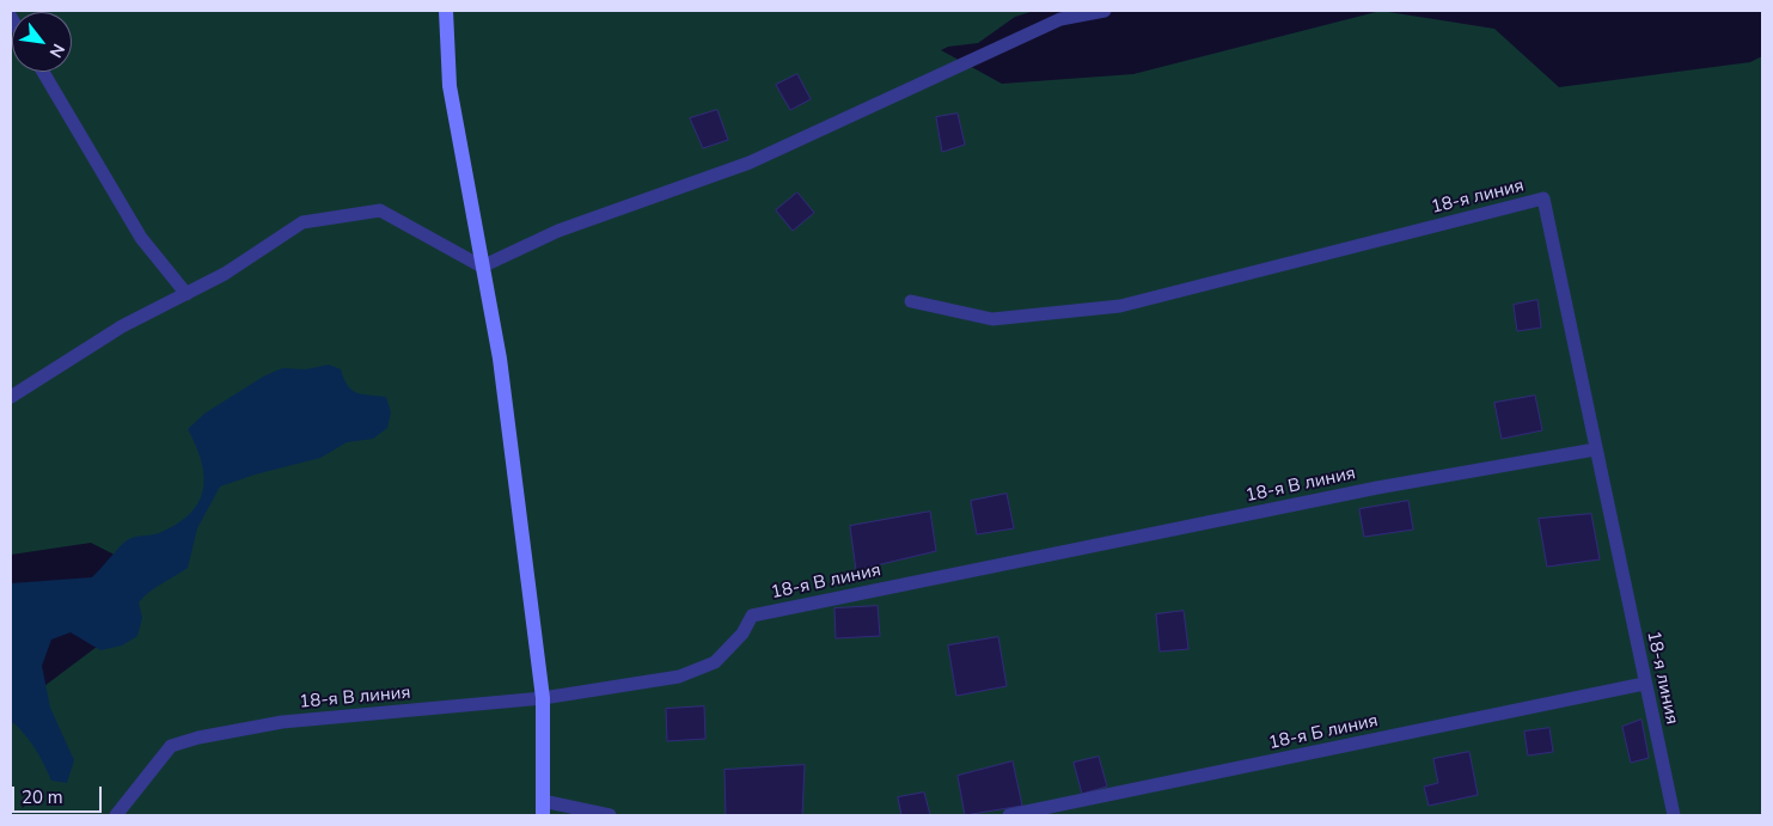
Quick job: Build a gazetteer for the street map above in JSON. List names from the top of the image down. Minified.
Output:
{"streets":{"lane":["18-я линия","18-я В линия","18-я Б линия"]},"crossings":[["18-я линия","18-я В линия"],["18-я линия","18-я Б линия"]],"scale_bar":"20 m","north":"bottom right"}
